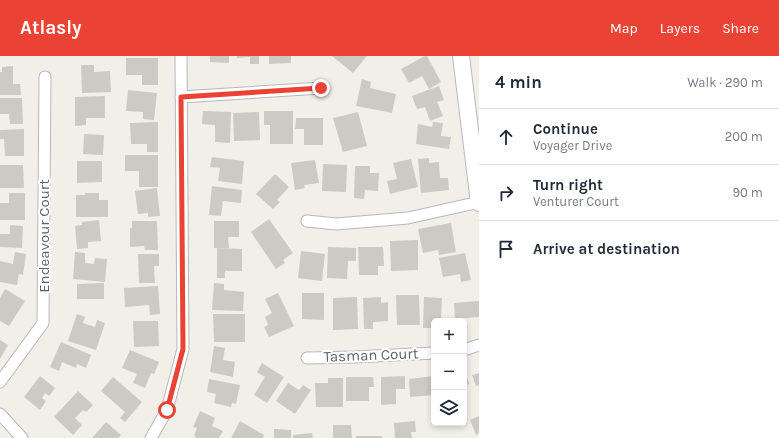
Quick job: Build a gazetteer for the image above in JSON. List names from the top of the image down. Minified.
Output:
{"streets":{"street":["Endeavour Court","Tasman Court"]},"page":{"header":"Atlasly","nav":["Map","Layers","Share"],"heading":["4 min","Walk · 290 m"],"list":[["Continue","Voyager Drive","200 m"],["Turn right","Venturer Court","90 m"],"Arrive at destination"],"map_buttons":["+","−"]}}
